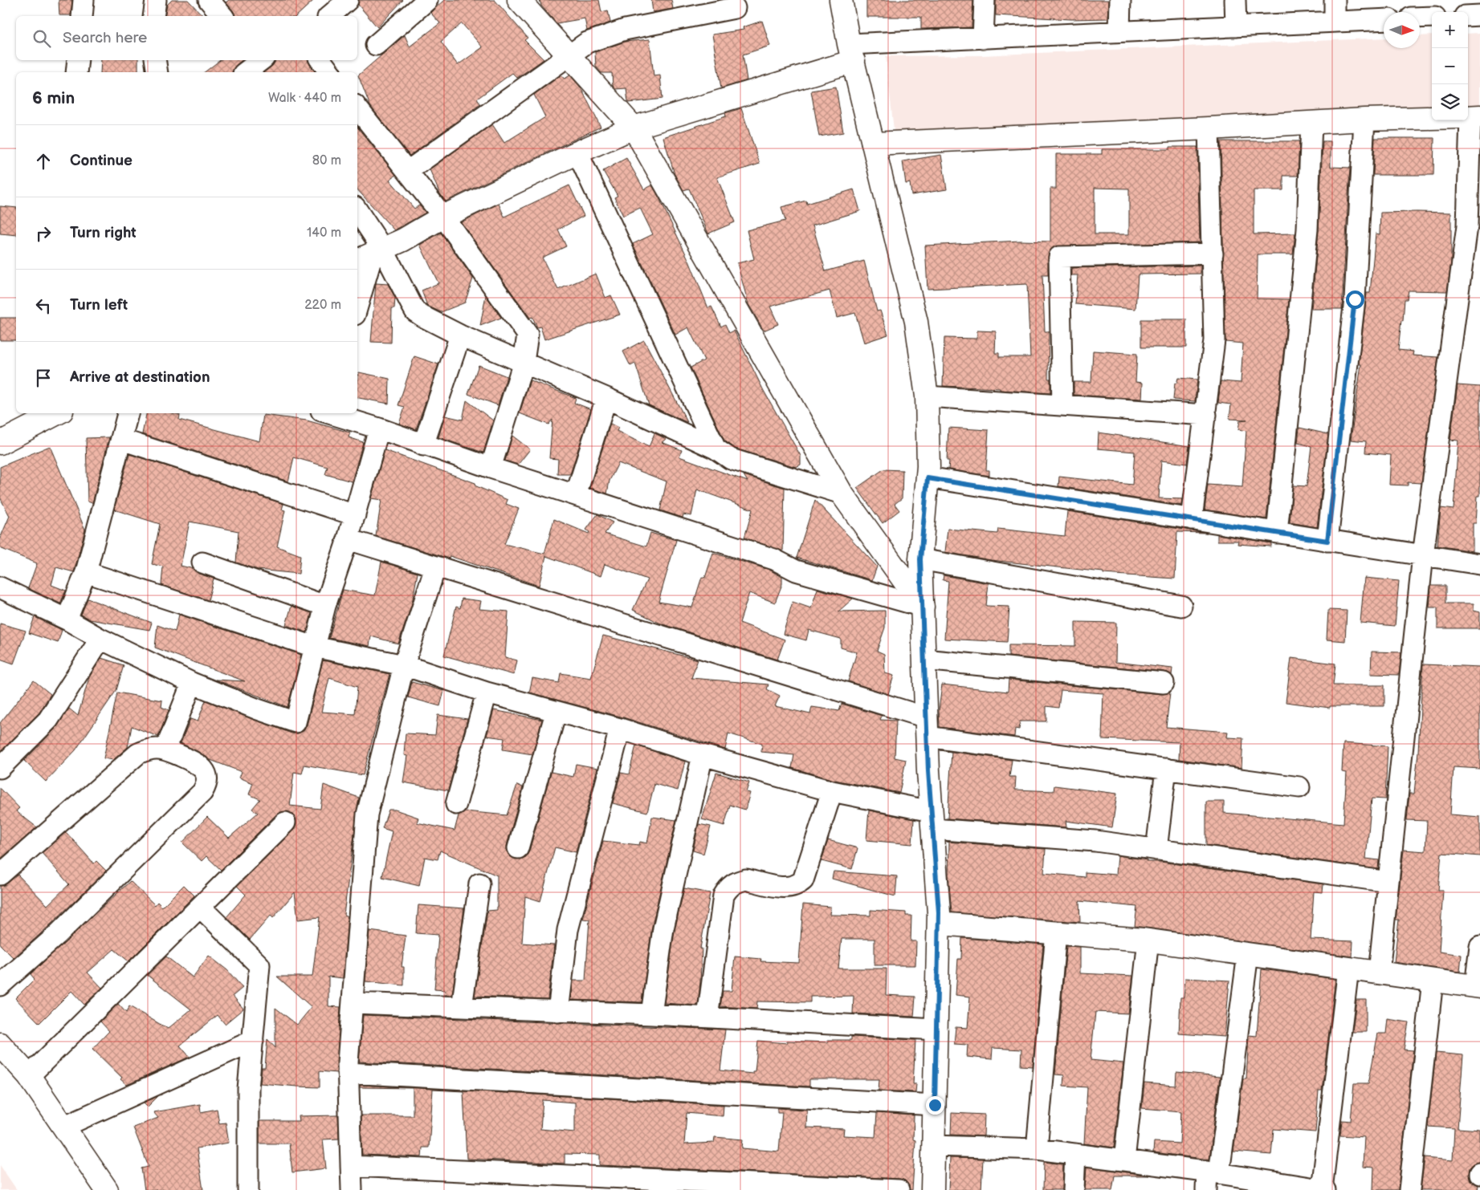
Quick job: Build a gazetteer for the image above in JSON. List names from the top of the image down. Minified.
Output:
{"north":"right","page":{"map_buttons":["+","−"],"search":"Search here","heading":["6 min","Walk · 440 m"],"list":[["Continue","80 m"],["Turn right","140 m"],["Turn left","220 m"],"Arrive at destination"]}}
